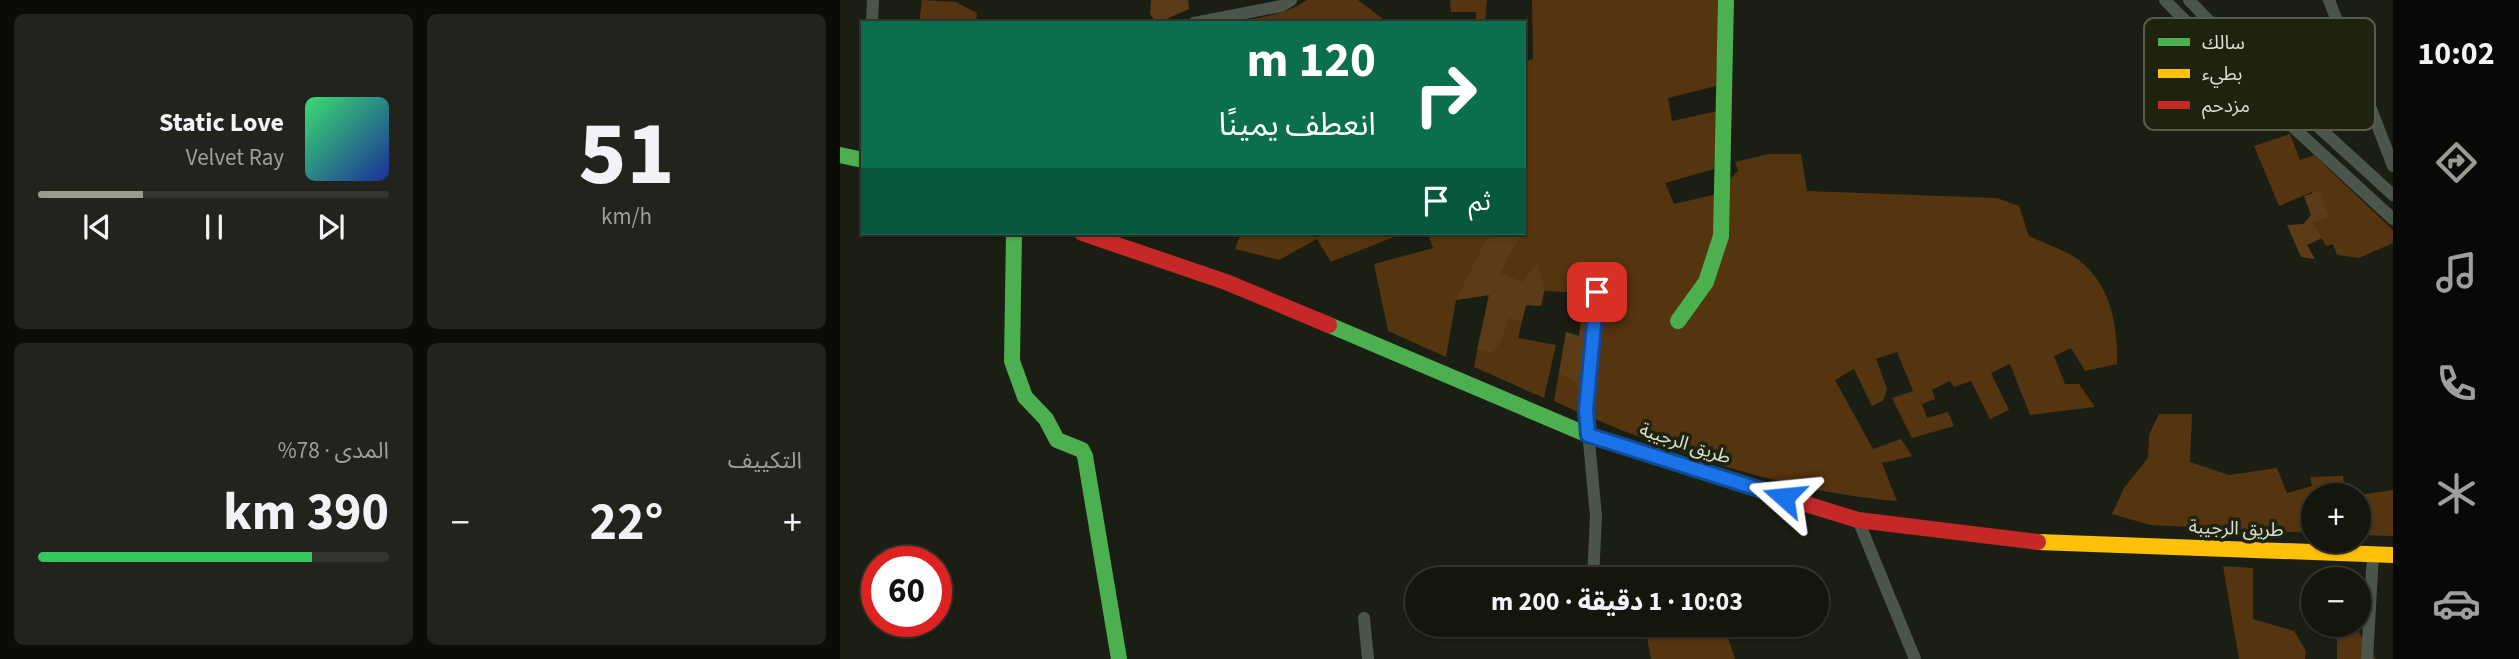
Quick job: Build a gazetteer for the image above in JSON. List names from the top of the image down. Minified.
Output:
{"streets":{"main road":["طريق الرجيبة"]},"legend":["سالك","بطيء","مزدحم"],"page":{"tabs":"10:02","tile":[["51","km/h"],"التكييف",["المدى · 78%","390 km"]],"turn":["120 m","انعطف يمينًا"],"song":["Static Love","Velvet Ray"],"then":"ثم","map_buttons":["+","−"],"heat":["−","22°","+"],"limit":"60","trip":"10:03 · 1 دقيقة · 200 m"}}
